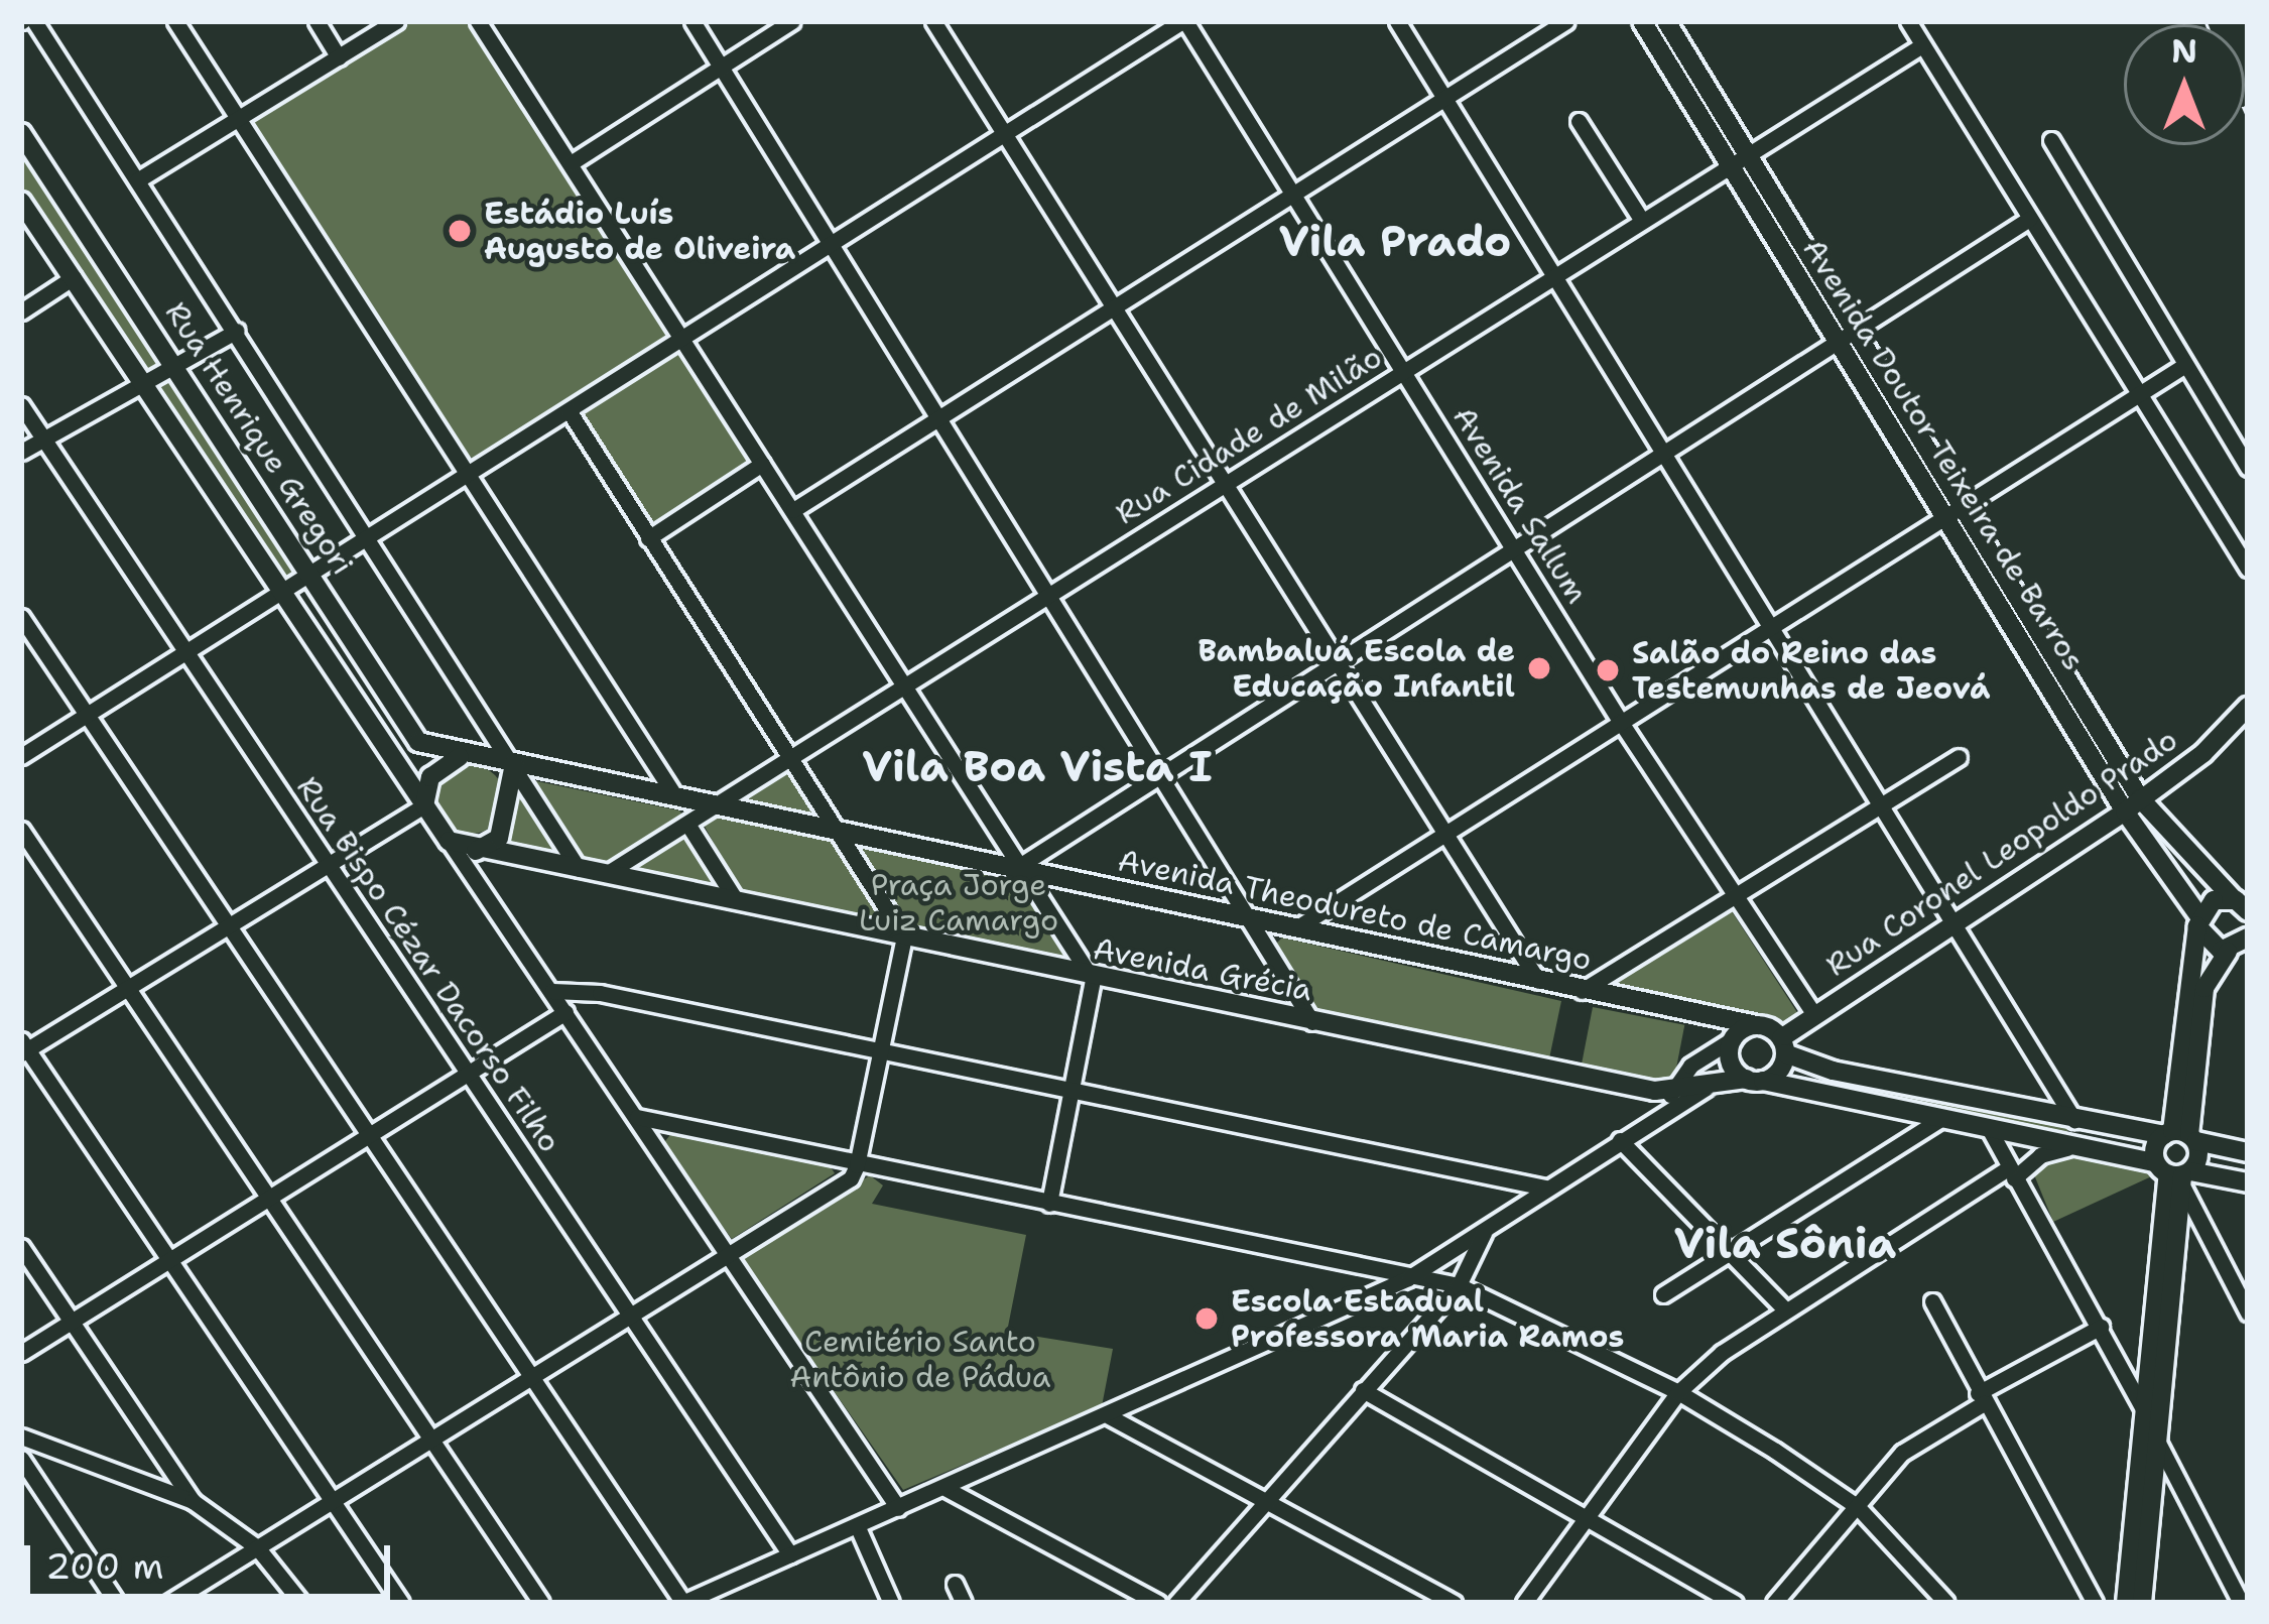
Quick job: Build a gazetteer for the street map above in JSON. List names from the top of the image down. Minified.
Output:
{"streets":{"main road":["Rua Henrique Gregori","Avenida Doutor Teixeira de Barros","Rua Coronel Leopoldo Prado","Avenida Theodureto de Camargo","Avenida Grécia"],"street":["Rua Cidade de Milão","Avenida Sallum","Rua Bispo Cézar Dacorso Filho"]},"crossings":[["Rua Cidade de Milão","Avenida Doutor Teixeira de Barros"],["Rua Cidade de Milão","Avenida Sallum"],["Rua Cidade de Milão","Avenida Theodureto de Camargo"],["Rua Cidade de Milão","Avenida Grécia"],["Rua Henrique Gregori","Avenida Theodureto de Camargo"],["Rua Henrique Gregori","Avenida Grécia"],["Avenida Doutor Teixeira de Barros","Rua Coronel Leopoldo Prado"],["Avenida Sallum","Rua Coronel Leopoldo Prado"],["Rua Coronel Leopoldo Prado","Avenida Theodureto de Camargo"],["Avenida Theodureto de Camargo","Avenida Grécia"]],"districts":["Vila Prado","Vila Boa Vista I","Vila Sônia"],"parks":["Praça Jorge Luiz Camargo","Cemitério Santo Antônio de Pádua"],"places":["Estádio Luís Augusto de Oliveira","Bambaluá Escola de Educação Infantil","Salão do Reino das Testemunhas de Jeová","Escola Estadual Professora Maria Ramos"],"scale_bar":"200 m","north":"top"}
